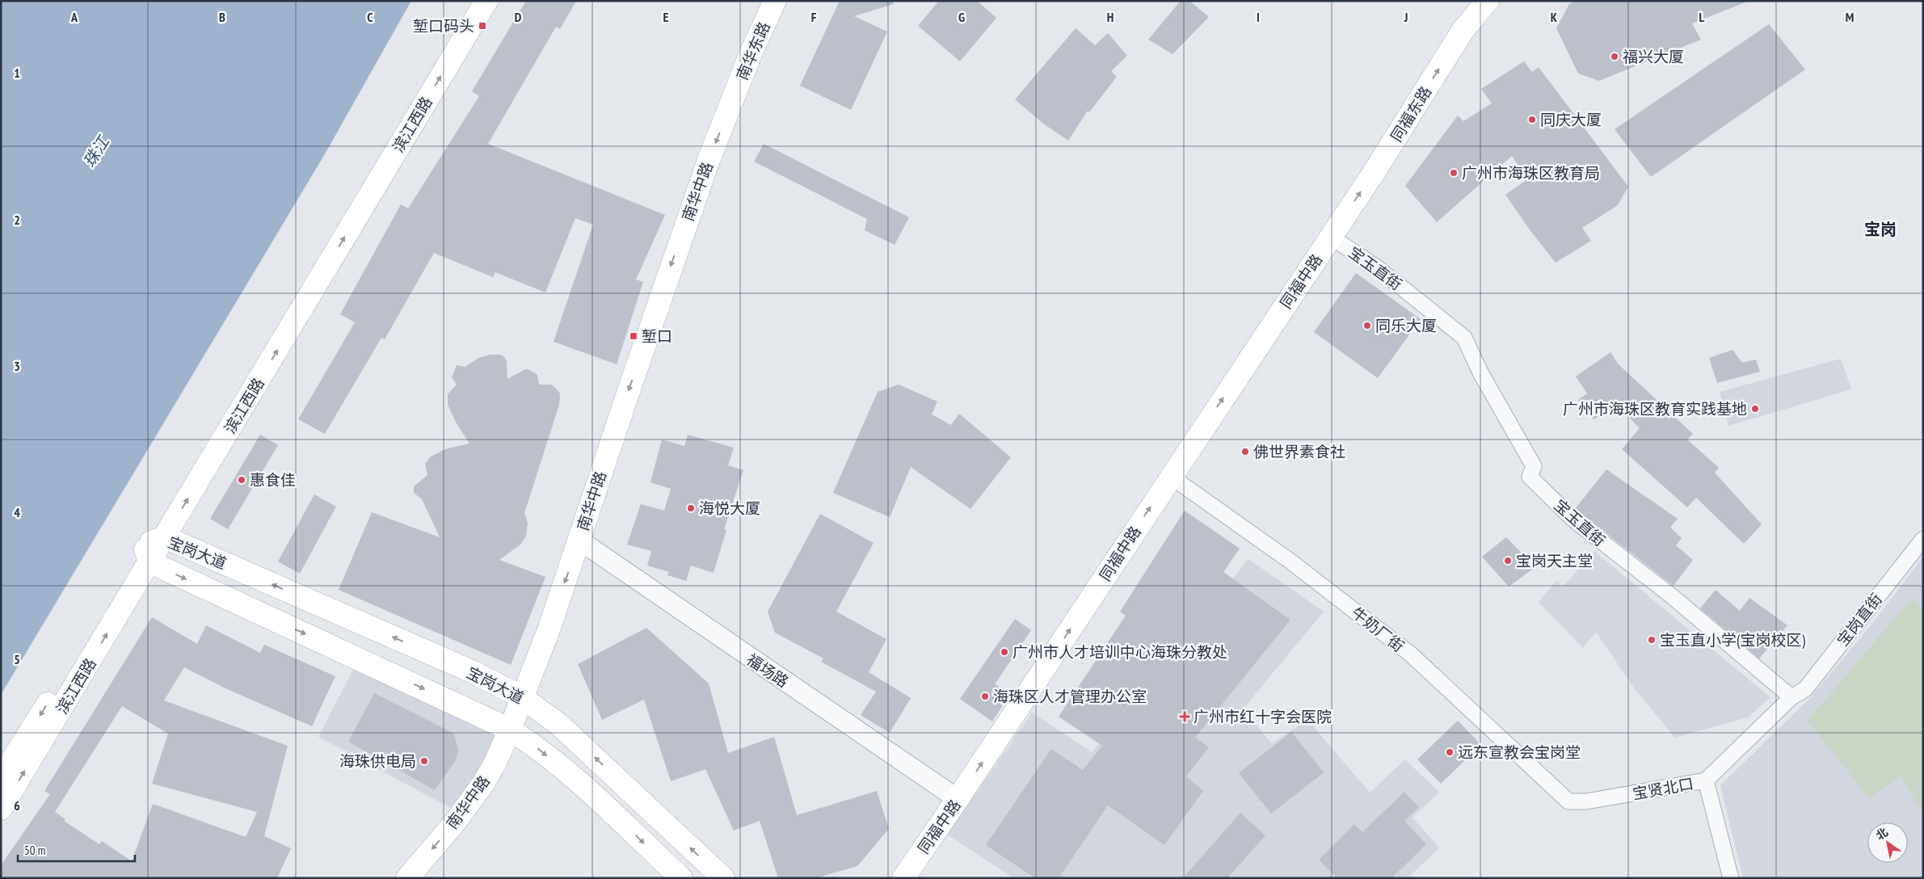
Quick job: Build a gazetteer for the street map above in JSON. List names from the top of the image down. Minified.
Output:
{"streets":{"main road":["南华东路","同福东路","滨江西路","南华中路","同福中路","宝岗大道"],"street":["宝玉直街","宝岗直街","牛奶厂街","福场路","宝贤北口"]},"crossings":[["南华东路","南华中路"],["同福东路","宝玉直街"],["同福东路","同福中路"],["滨江西路","宝岗大道"],["南华中路","宝岗大道"],["南华中路","福场路"],["宝玉直街","同福中路"],["宝玉直街","宝岗直街"],["同福中路","牛奶厂街"],["同福中路","福场路"],["牛奶厂街","宝贤北口"]],"one_way":["同福东路","南华中路","同福中路"],"districts":["宝岗"],"water":["珠江"],"places":{"transit":["堑口码头","堑口"],"other":["福兴大厦","同庆大厦","广州市海珠区教育局","同乐大厦","广州市海珠区教育实践基地","佛世界素食社","惠食佳","海悦大厦","宝岗天主堂","宝玉直小学(宝岗校区)","广州市人才培训中心海珠分教处","海珠区人才管理办公室","远东宣教会宝岗堂","海珠供电局"],"health":["广州市红十字会医院"]},"scale_bar":"50 m","north":"top left","grid":{"columns":["A","B","C","D","E","F","G","H","I","J","K","L","M"],"rows":["1","2","3","4","5","6"]}}
